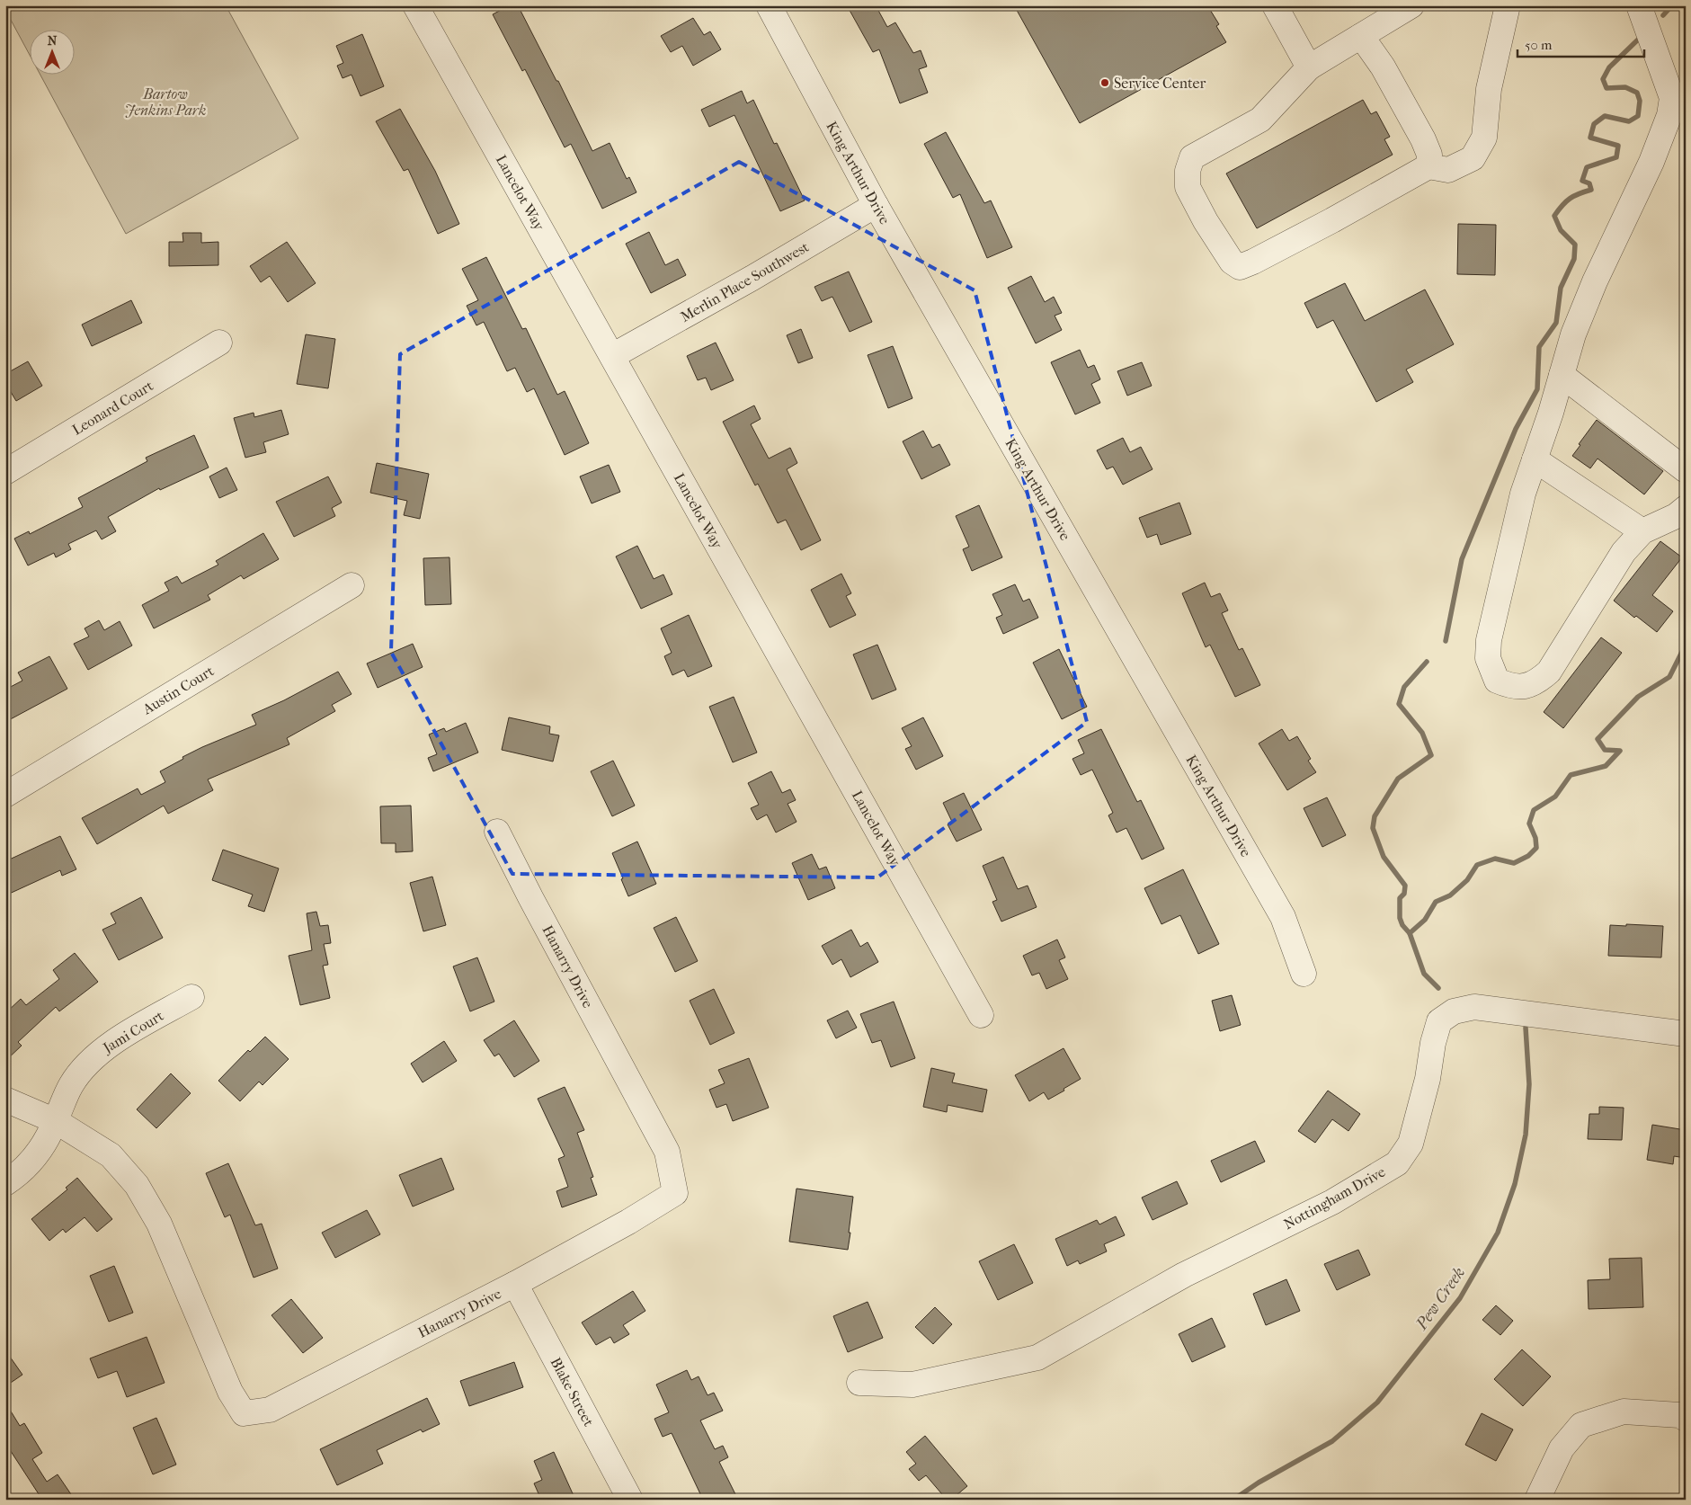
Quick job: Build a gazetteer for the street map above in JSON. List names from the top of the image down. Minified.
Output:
{"streets":{"street":["King Arthur Drive","Lancelot Way","Merlin Place Southwest","Leonard Court","Austin Court","Hanarry Drive","Jami Court","Nottingham Drive","Blake Street"]},"crossings":[["King Arthur Drive","Merlin Place Southwest"],["Lancelot Way","Merlin Place Southwest"],["Hanarry Drive","Jami Court"],["Hanarry Drive","Blake Street"]],"water":["Pew Creek"],"parks":["Bartow Jenkins Park"],"places":["Service Center"],"scale_bar":"50 m","north":"top"}
